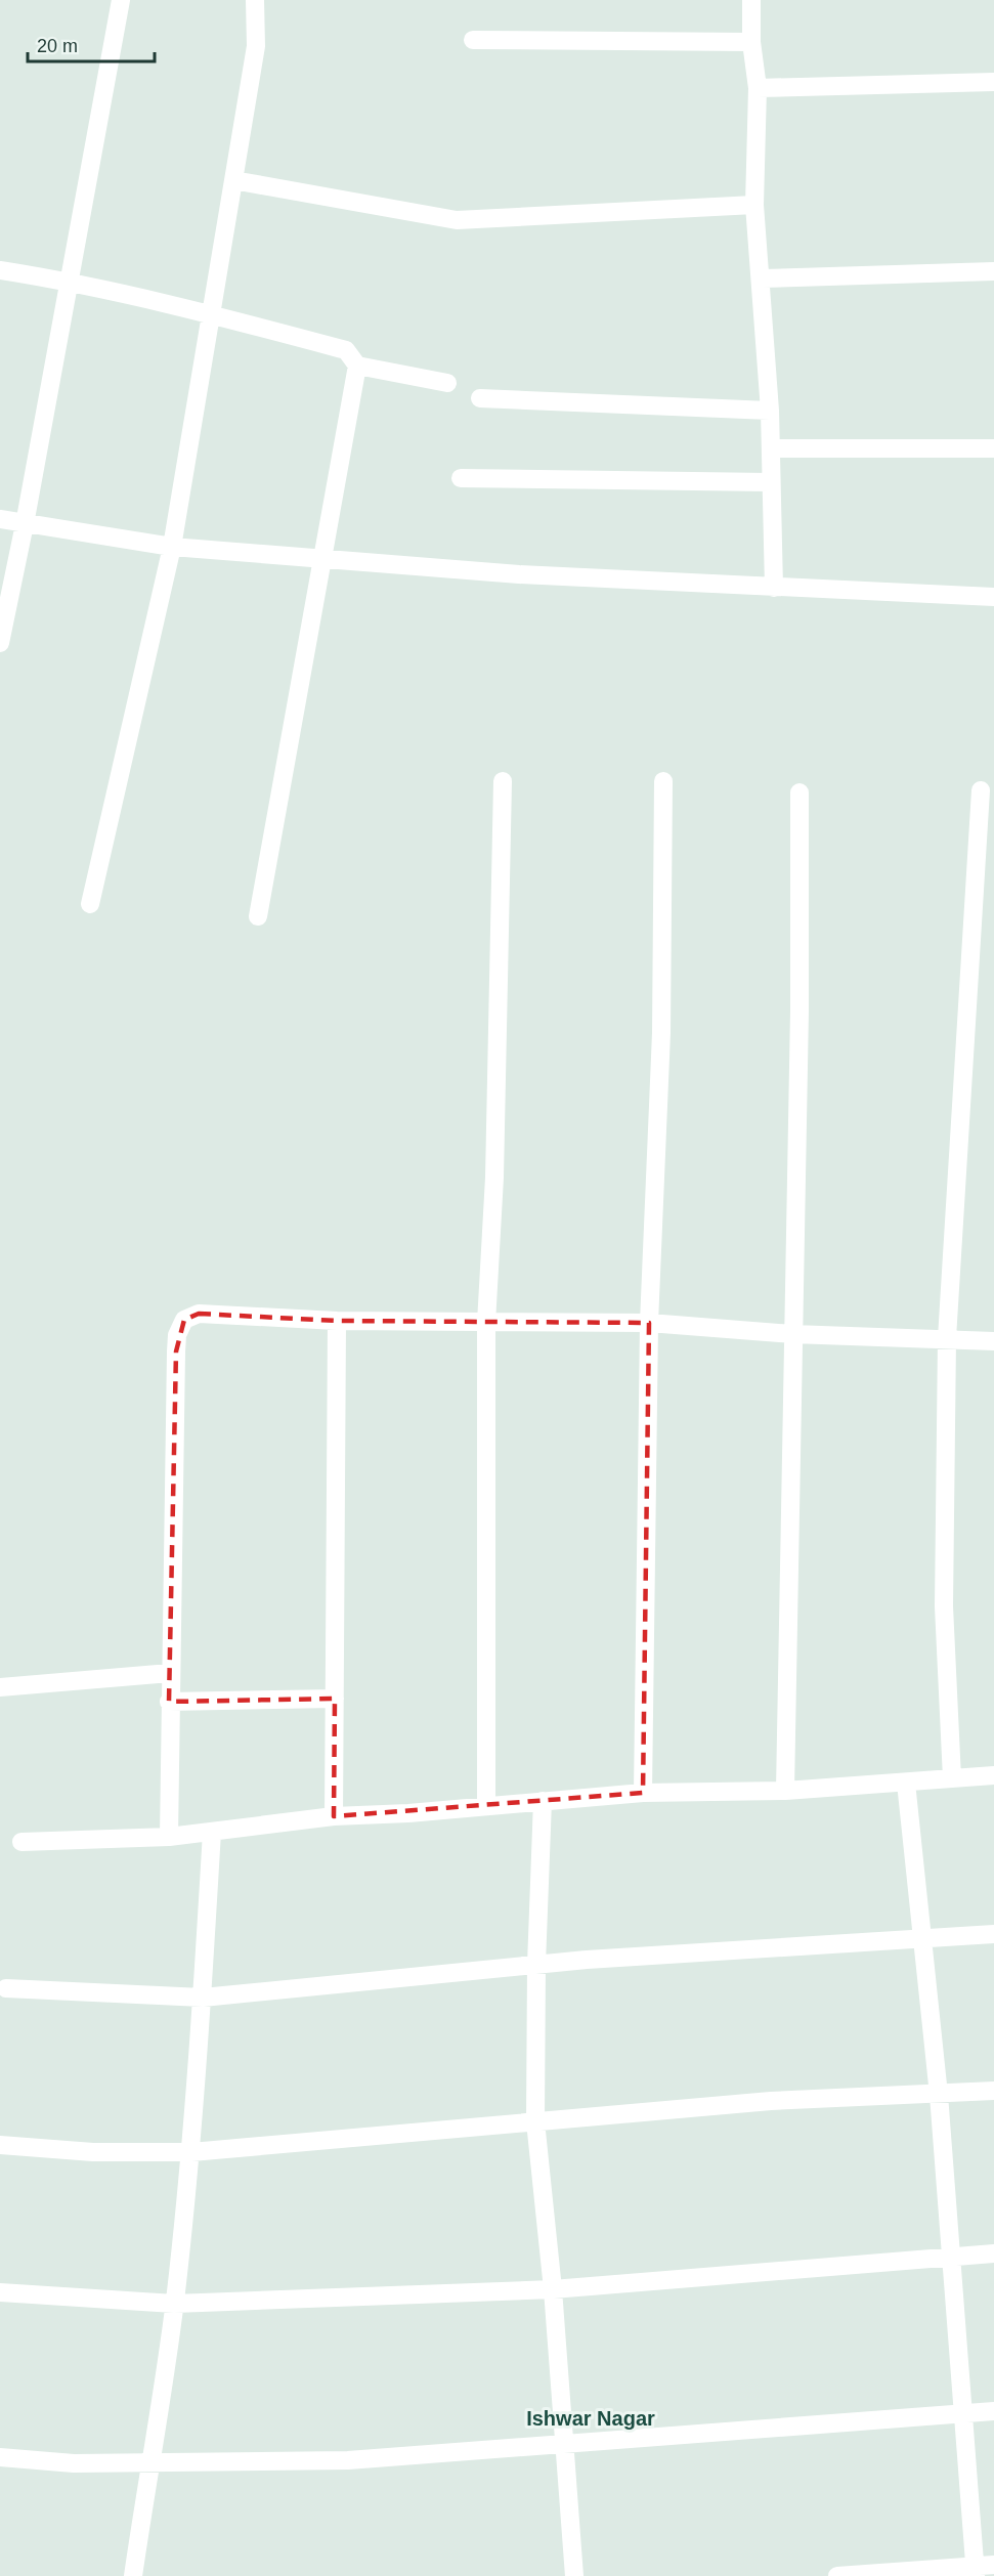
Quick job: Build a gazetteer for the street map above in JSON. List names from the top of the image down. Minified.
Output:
{"districts":["Ishwar Nagar"],"scale_bar":"20 m"}
